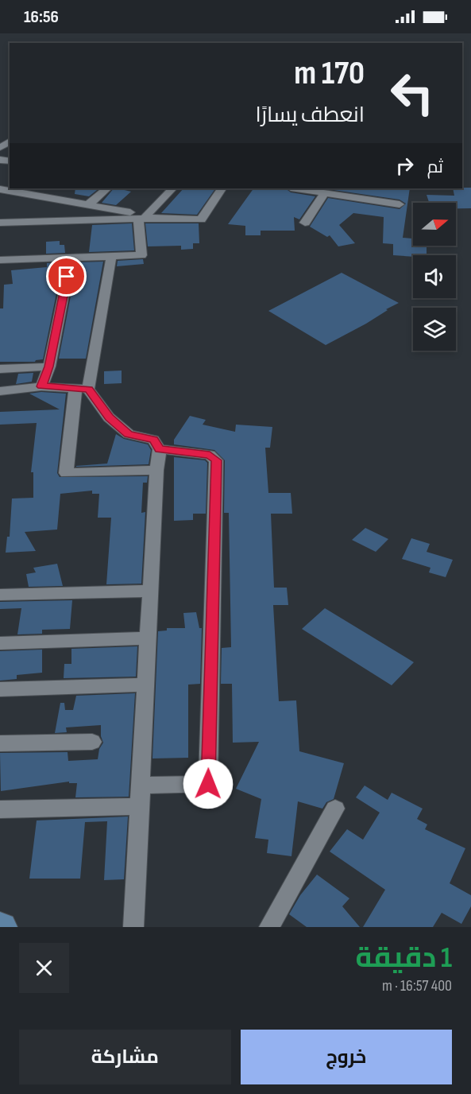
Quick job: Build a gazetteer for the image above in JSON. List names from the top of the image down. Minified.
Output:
{"north":"right","page":{"status":"16:56","turn":["170 m","انعطف يسارًا"],"then":"ثم","heading":["1 دقيقة","400 m · 16:57"],"buttons":["خروج","مشاركة"]}}
